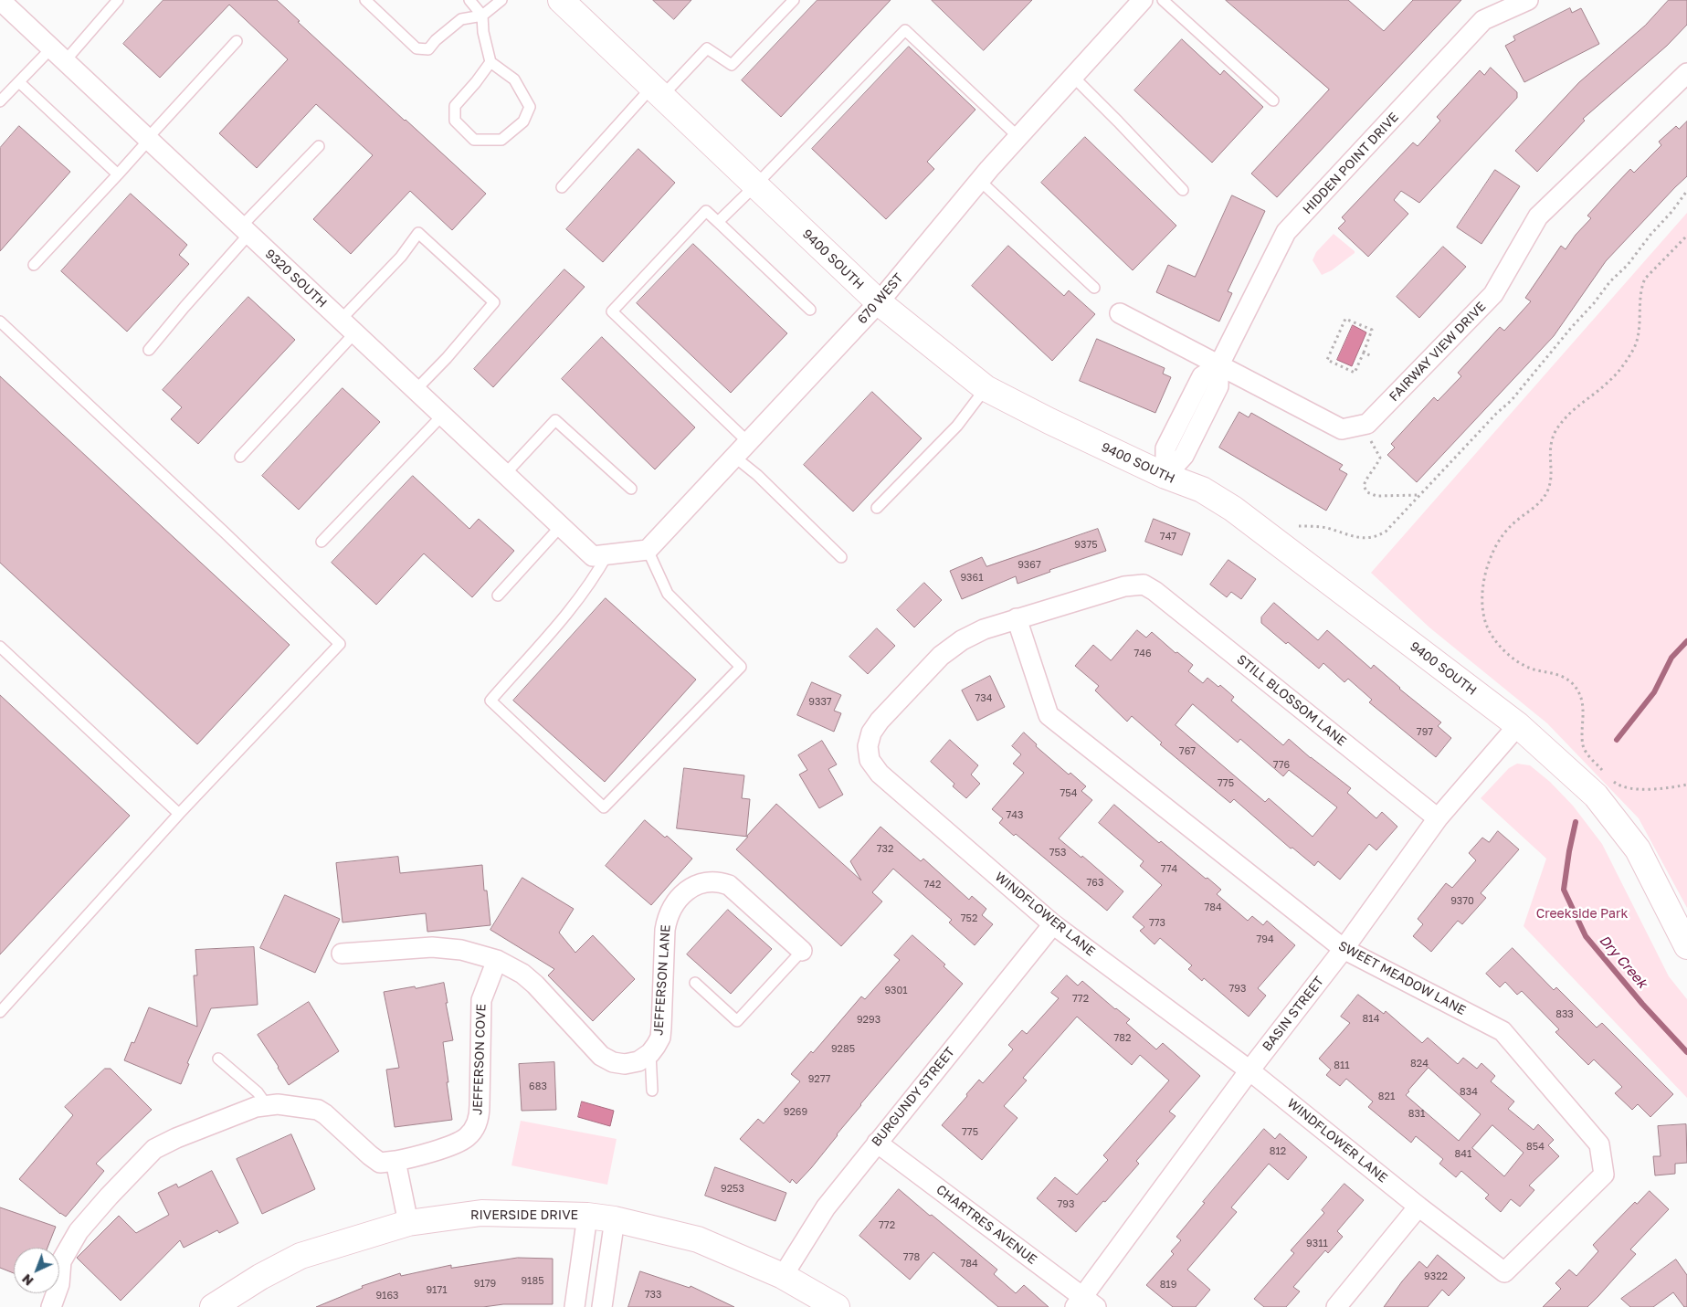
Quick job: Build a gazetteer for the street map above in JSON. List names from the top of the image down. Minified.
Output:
{"streets":{"street":["HIDDEN POINT DRIVE","9400 SOUTH","9320 SOUTH","670 WEST","FAIRWAY VIEW DRIVE","STILL BLOSSOM LANE","WINDFLOWER LANE","SWEET MEADOW LANE","JEFFERSON LANE","BASIN STREET","JEFFERSON COVE","BURGUNDY STREET","RIVERSIDE DRIVE","CHARTRES AVENUE"]},"crossings":[["HIDDEN POINT DRIVE","9400 SOUTH"],["HIDDEN POINT DRIVE","FAIRWAY VIEW DRIVE"],["9400 SOUTH","670 WEST"],["9400 SOUTH","BASIN STREET"],["STILL BLOSSOM LANE","WINDFLOWER LANE"],["STILL BLOSSOM LANE","BASIN STREET"],["WINDFLOWER LANE","SWEET MEADOW LANE"],["WINDFLOWER LANE","BASIN STREET"],["WINDFLOWER LANE","BURGUNDY STREET"],["SWEET MEADOW LANE","BASIN STREET"],["BASIN STREET","CHARTRES AVENUE"],["BURGUNDY STREET","RIVERSIDE DRIVE"],["BURGUNDY STREET","CHARTRES AVENUE"]],"water":["Dry Creek"],"parks":["Creekside Park"],"house_numbers":["747","9375","9367","9361","746","734","9337","797","767","776","775","754","743","732","753","774","763","742","9370","784","752","773","794","793","9301","772","833","814","9293","782","9285","824","811","9277","683","834","821","9269","831","775","854","812","841","9253","793","772","9311","778","784","9322","9185","9179","819","9171","733","9163"],"north":"bottom left"}
